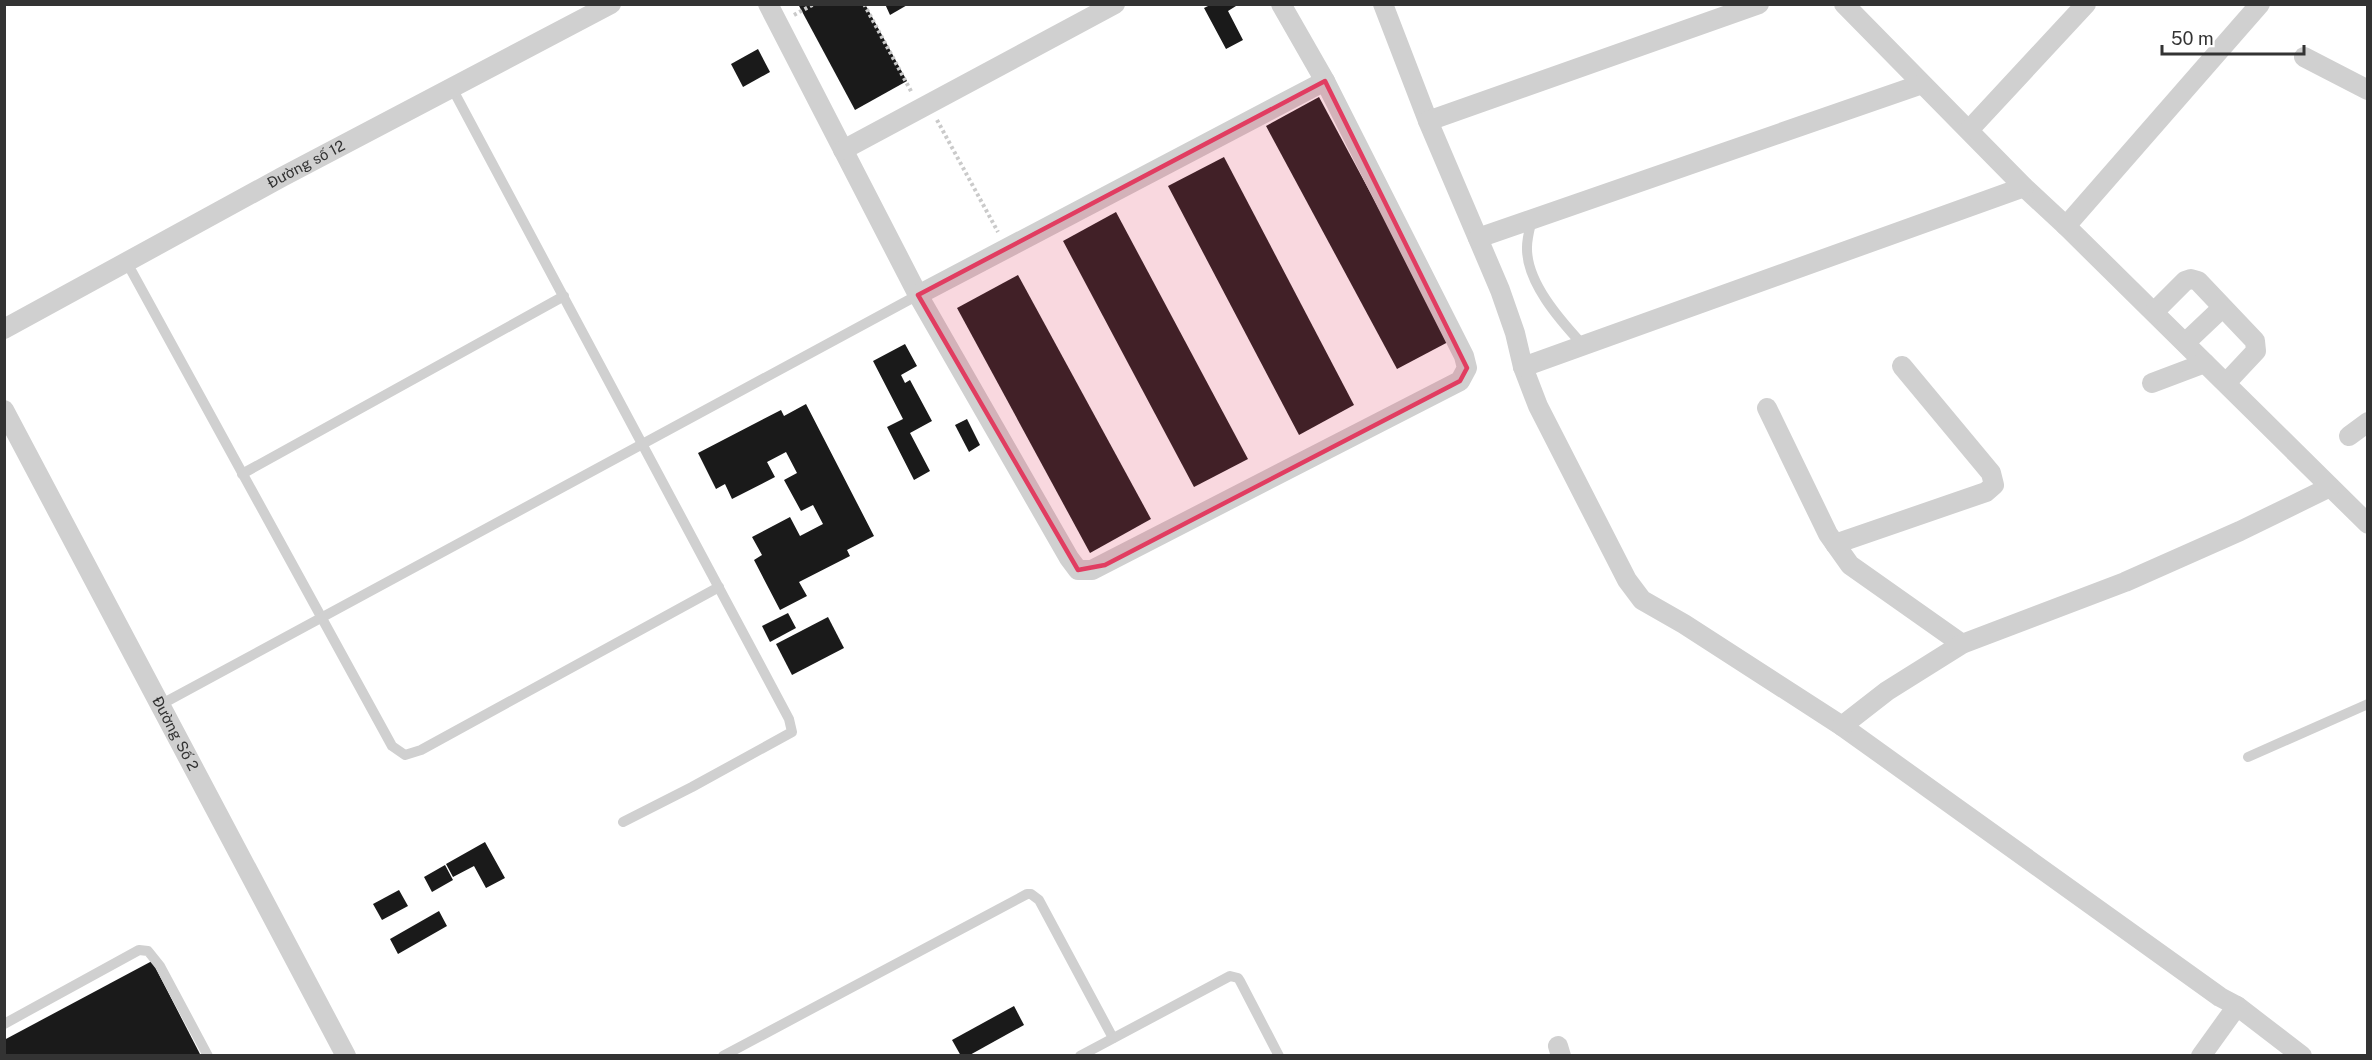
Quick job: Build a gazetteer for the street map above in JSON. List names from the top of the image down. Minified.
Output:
{"streets":{"street":["Đường số 12","Đường Số 2"]},"scale_bar":"50 m"}
